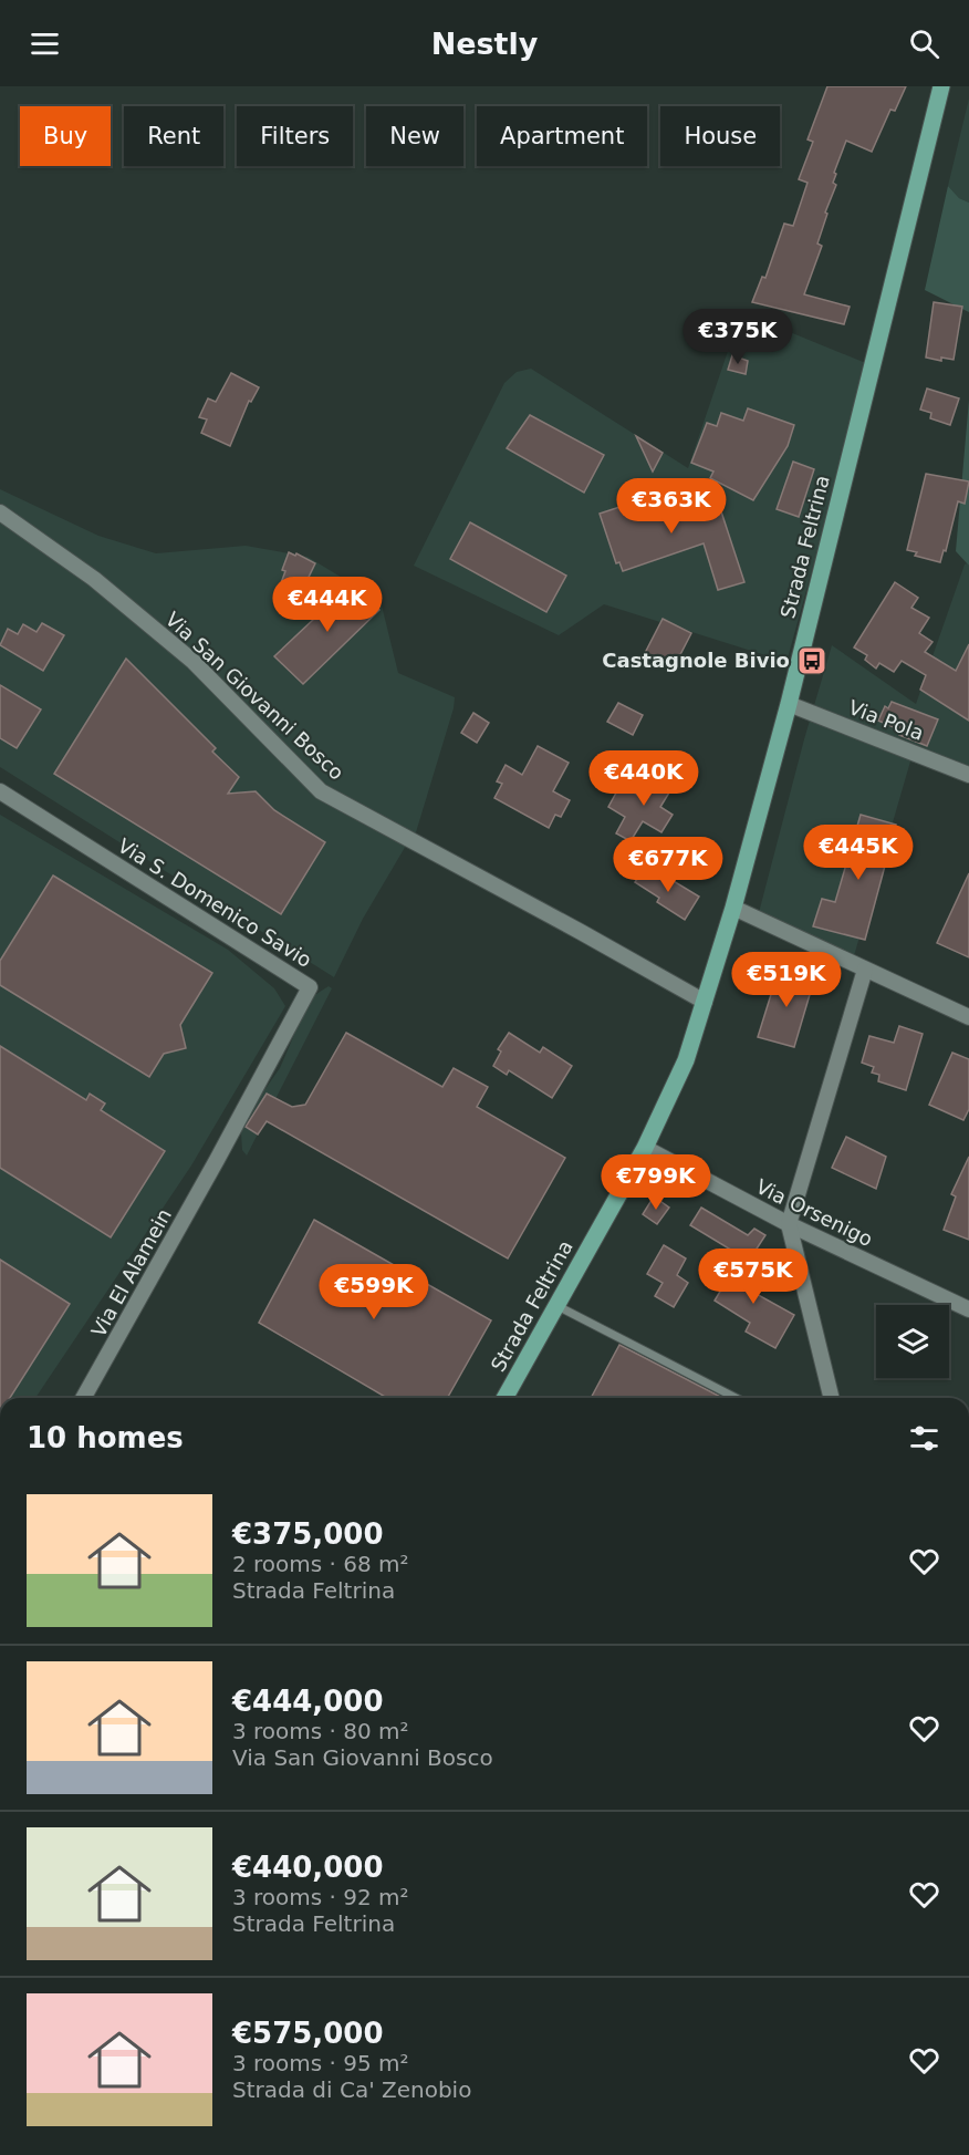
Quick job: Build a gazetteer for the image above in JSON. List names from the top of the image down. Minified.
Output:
{"streets":{"main road":["Strada Feltrina"],"street":["Via San Giovanni Bosco","Via Pola","Via S. Domenico Savio","Via Orsenigo","Via El Alamein"]},"crossings":[["Strada Feltrina","Via San Giovanni Bosco"],["Strada Feltrina","Via Pola"],["Strada Feltrina","Via Orsenigo"],["Via S. Domenico Savio","Via El Alamein"]],"places":{"bus stop":["Castagnole Bivio"]},"page":{"header":"Nestly","chip":["Buy","Rent","Filters","New","Apartment","House"],"price":["€375K","€363K","€444K","€440K","€445K","€677K","€519K","€799K","€575K","€599K"],"heading":"10 homes","list":[{"name":"€375,000","note":"2 rooms · 68 m² · Strada Feltrina"},{"name":"€444,000","note":"3 rooms · 80 m² · Via San Giovanni Bosco"},{"name":"€440,000","note":"3 rooms · 92 m² · Strada Feltrina"},{"name":"€575,000","note":"3 rooms · 95 m² · Strada di Ca' Zenobio"}]}}
